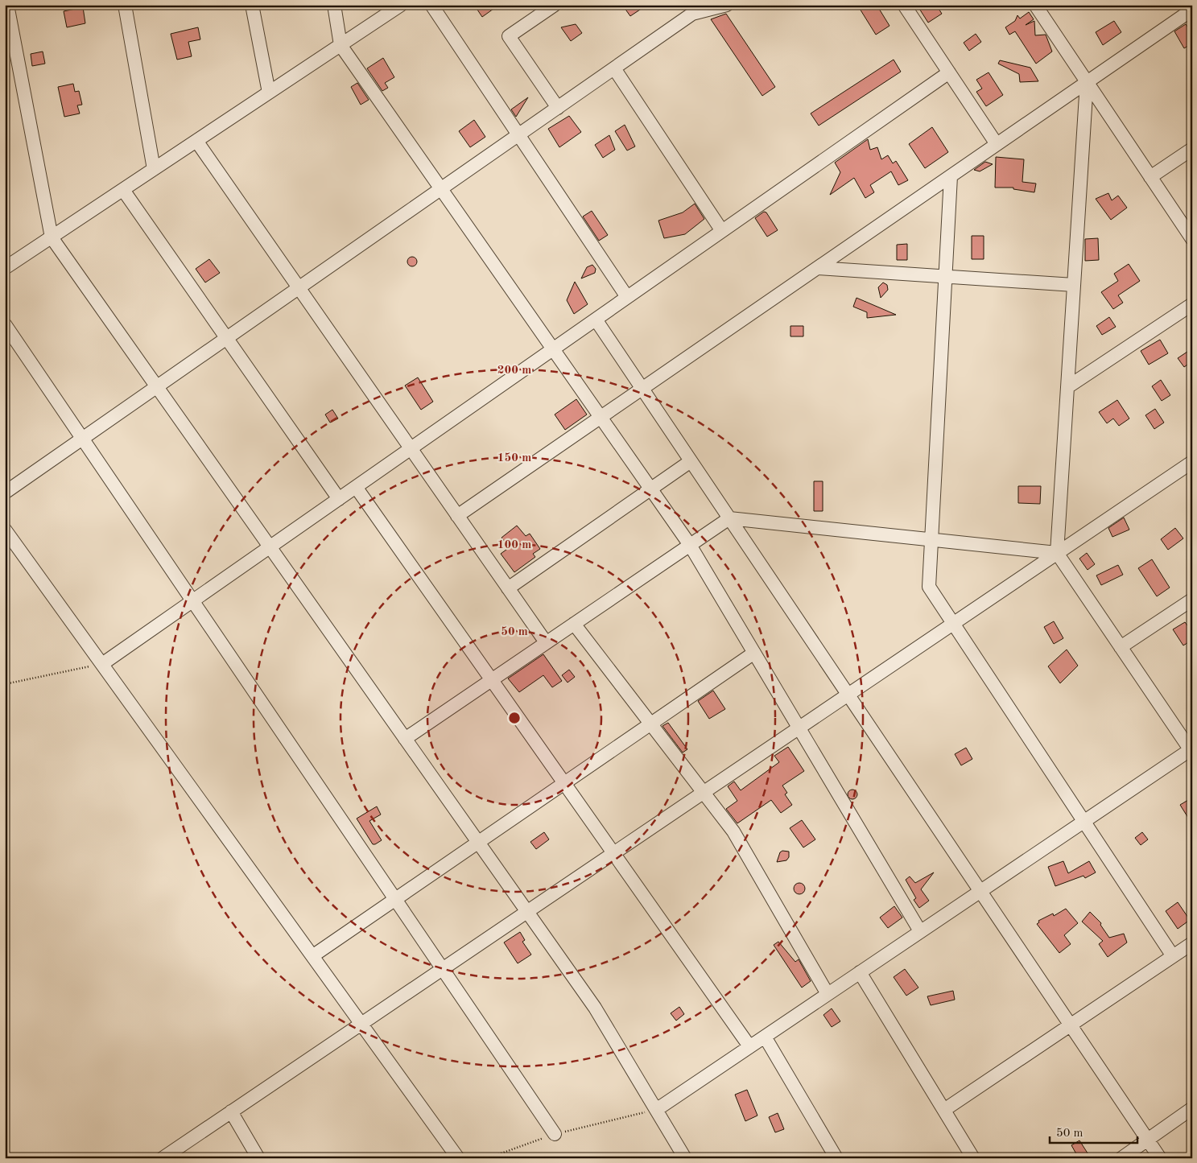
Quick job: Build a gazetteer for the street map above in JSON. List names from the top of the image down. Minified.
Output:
{"scale_bar":"50 m","rings":["200 m","150 m","100 m","50 m"]}
